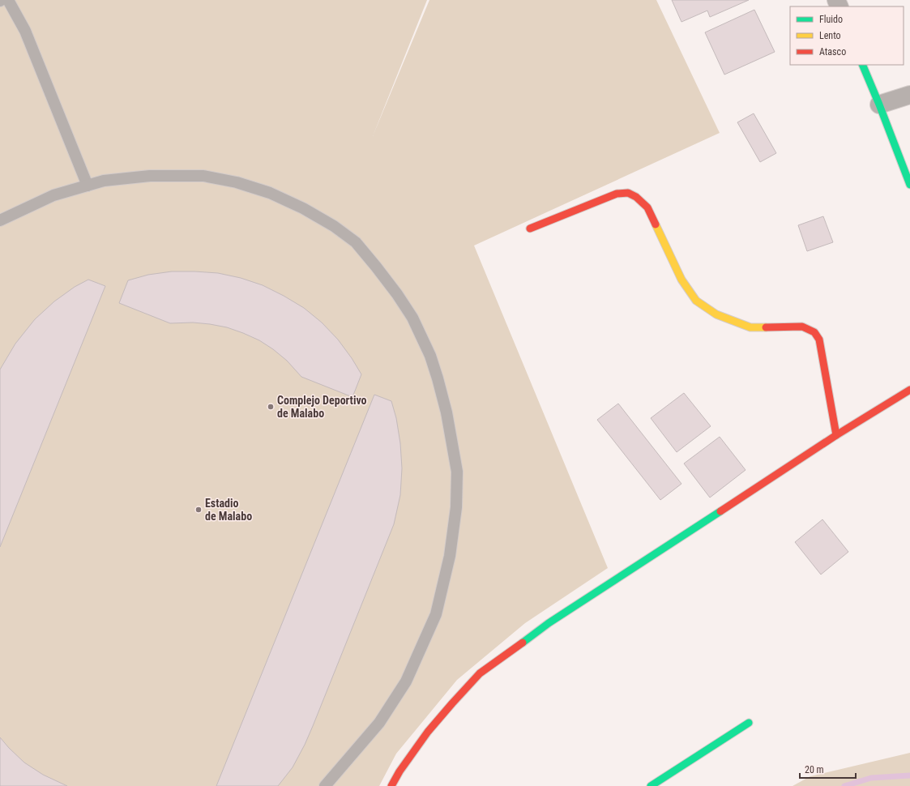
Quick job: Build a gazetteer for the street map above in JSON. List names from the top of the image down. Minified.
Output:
{"places":["Complejo Deportivo de Malabo","Estadio de Malabo"],"legend":["Fluido","Lento","Atasco"],"scale_bar":"20 m"}
